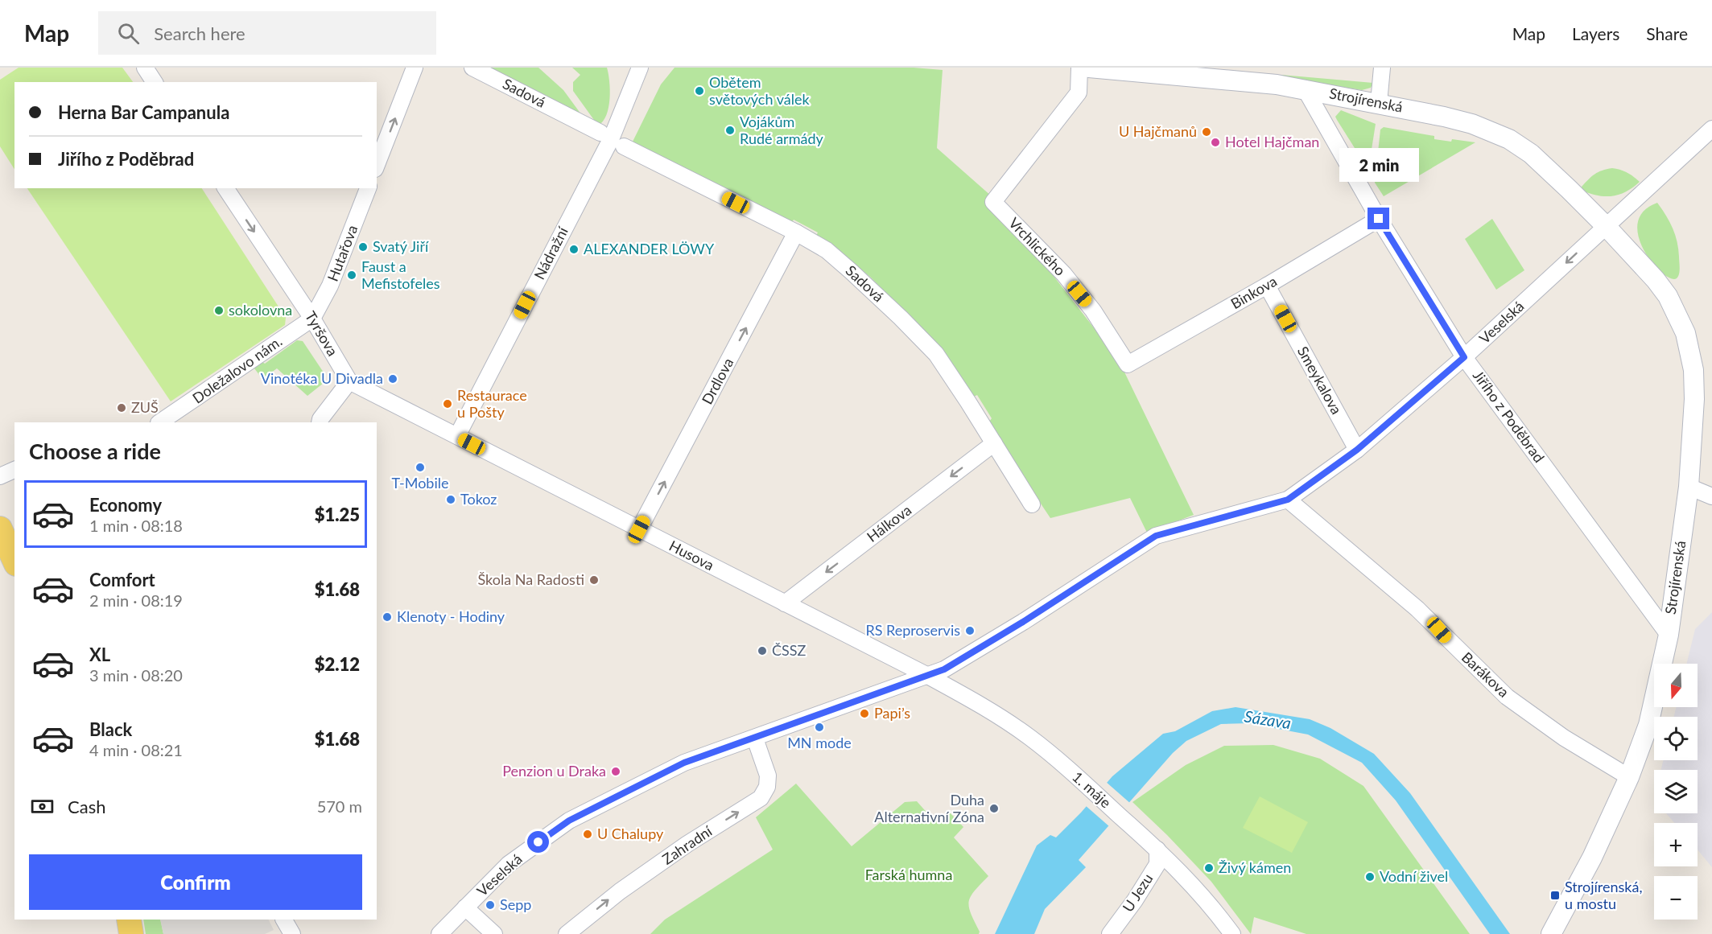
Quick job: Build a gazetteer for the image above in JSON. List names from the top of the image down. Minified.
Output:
{"streets":{"street":["Sadová","Strojírenská","Vrchlického","Hutařova","Nádražní","Binkova","Veselská","Tyršova","Doležalovo nám.","Smeykalova","Drdlova","Jiřího z Poděbrad","Hálkova","Husova","Barákova","1. máje","Zahradní","U Jezu"]},"crossings":[["Sadová","Drdlova"],["Sadová","Hálkova"],["Strojírenská","Veselská"],["Strojírenská","Jiřího z Poděbrad"],["Strojírenská","Barákova"],["Vrchlického","Binkova"],["Hutařova","Tyršova"],["Hutařova","Doležalovo nám."],["Nádražní","Husova"],["Binkova","Smeykalova"],["Binkova","Jiřího z Poděbrad"],["Veselská","Smeykalova"],["Veselská","Jiřího z Poděbrad"],["Veselská","Husova"],["Veselská","Barákova"],["Veselská","1. máje"],["Veselská","Zahradní"],["Tyršova","Doležalovo nám."],["Drdlova","Husova"],["Hálkova","Husova"],["Husova","1. máje"],["1. máje","U Jezu"]],"one_way":["Tyršova","Drdlova","Hálkova","Zahradní"],"water":["Sázava"],"parks":["Farská humna"],"places":{"other":["Obětem světových válek","Vojákům Rudé armády","U Hajčmanů","Hotel Hajčman","Svatý Jiří","ALEXANDER LÖWY","Faust a Mefistofeles","sokolovna","Vinotéka U Divadla","Restaurace u Pošty","ZUŠ","T-Mobile","Tokoz","Škola Na Radosti","Klenoty - Hodiny","RS Reproservis","ČSSZ","Papi’s","MN mode","Penzion u Draka","Duha Alternativní Zóna","U Chalupy","Živý kámen","Vodní živel","Sepp"],"transit":["Strojírenská, u mostu"]},"north":"bottom","page":{"header":"Map","search":"Search here","nav":["Map","Layers","Share"],"banner":["Herna Bar Campanula","Jiřího z Poděbrad"],"bubble":"2 min","heading":"Choose a ride","list":[{"name":"Economy","note":"1 min · 08:18","value":"$1.25"},{"name":"Comfort","note":"2 min · 08:19","value":"$1.68"},{"name":"XL","note":"3 min · 08:20","value":"$2.12"},{"name":"Black","note":"4 min · 08:21","value":"$1.68"}],"map_buttons":["+","−"],"pay":["Cash","570 m"],"buttons":"Confirm"}}
